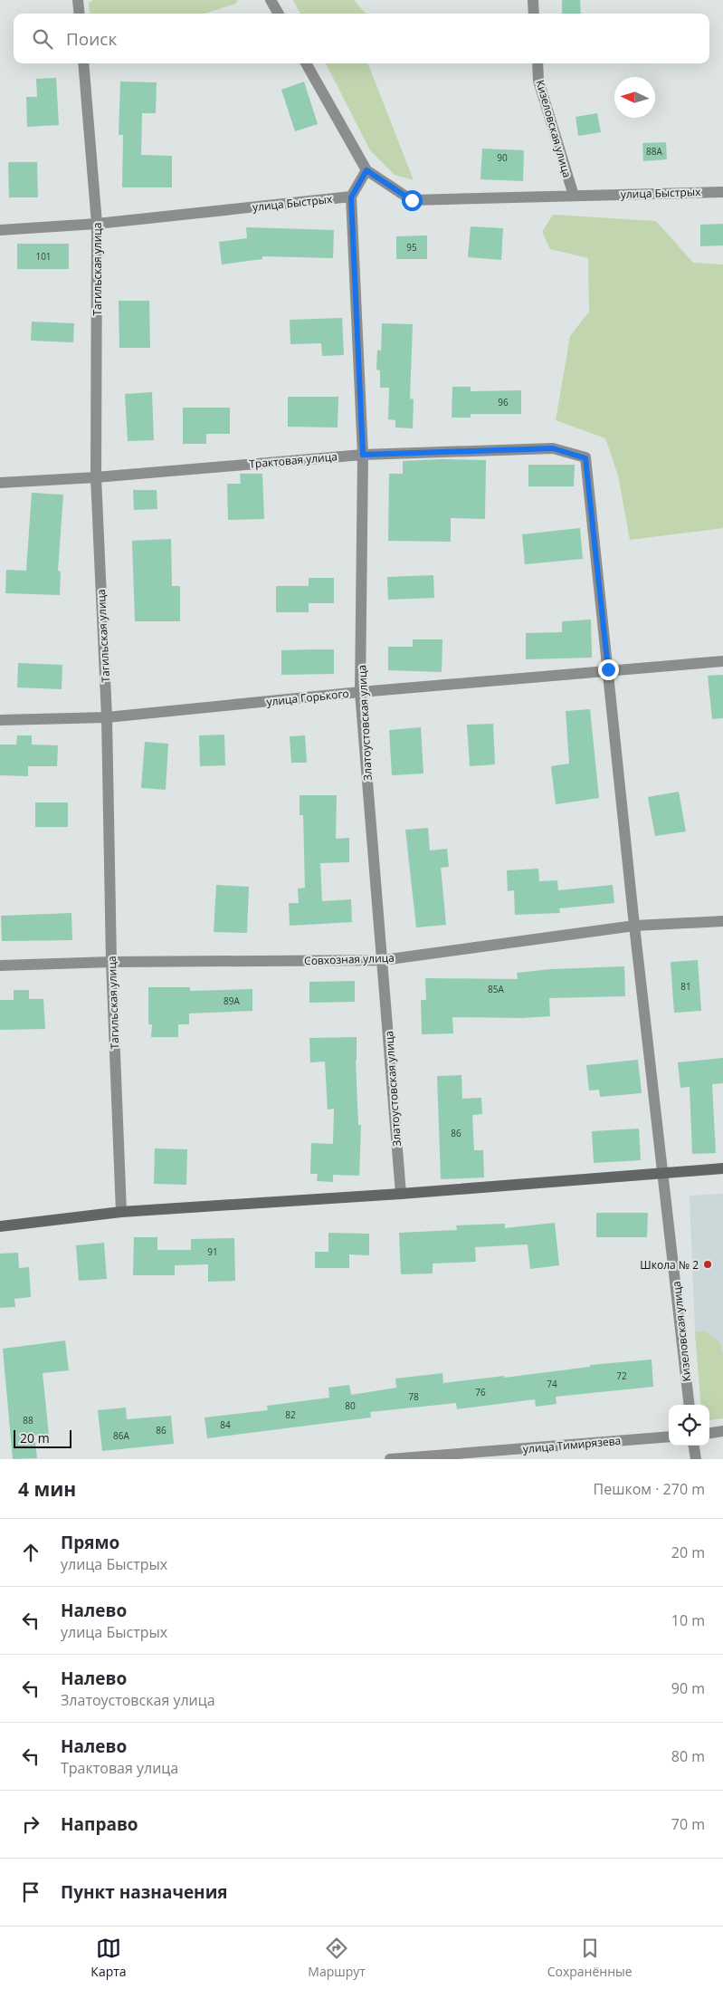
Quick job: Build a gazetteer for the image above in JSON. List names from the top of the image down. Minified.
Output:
{"streets":{"street":["Кизеловская улица","улица Быстрых","Тагильская улица","Трактовая улица","улица Горького","Златоустовская улица","Совхозная улица","улица Тимирязева"]},"crossings":[["Кизеловская улица","улица Быстрых"],["Кизеловская улица","Трактовая улица"],["Кизеловская улица","улица Горького"],["Кизеловская улица","Совхозная улица"],["улица Быстрых","Тагильская улица"],["улица Быстрых","Златоустовская улица"],["Тагильская улица","Трактовая улица"],["Тагильская улица","улица Горького"],["Тагильская улица","Совхозная улица"],["Трактовая улица","Златоустовская улица"],["улица Горького","Златоустовская улица"],["Златоустовская улица","Совхозная улица"]],"places":["Школа № 2"],"house_numbers":["88А","90","95","101","96","81","85А","89А","86","91","72","74","76","78","80","82","88","84","86","86А"],"scale_bar":"20 m","north":"left","page":{"search":"Поиск","scale":"20 m","heading":["4 мин","Пешком · 270 m"],"list":[["Прямо","улица Быстрых","20 m"],["Налево","улица Быстрых","10 m"],["Налево","Златоустовская улица","90 m"],["Налево","Трактовая улица","80 m"],["Направо","70 m"],"Пункт назначения"],"nav":["Карта","Маршрут","Сохранённые"]}}
